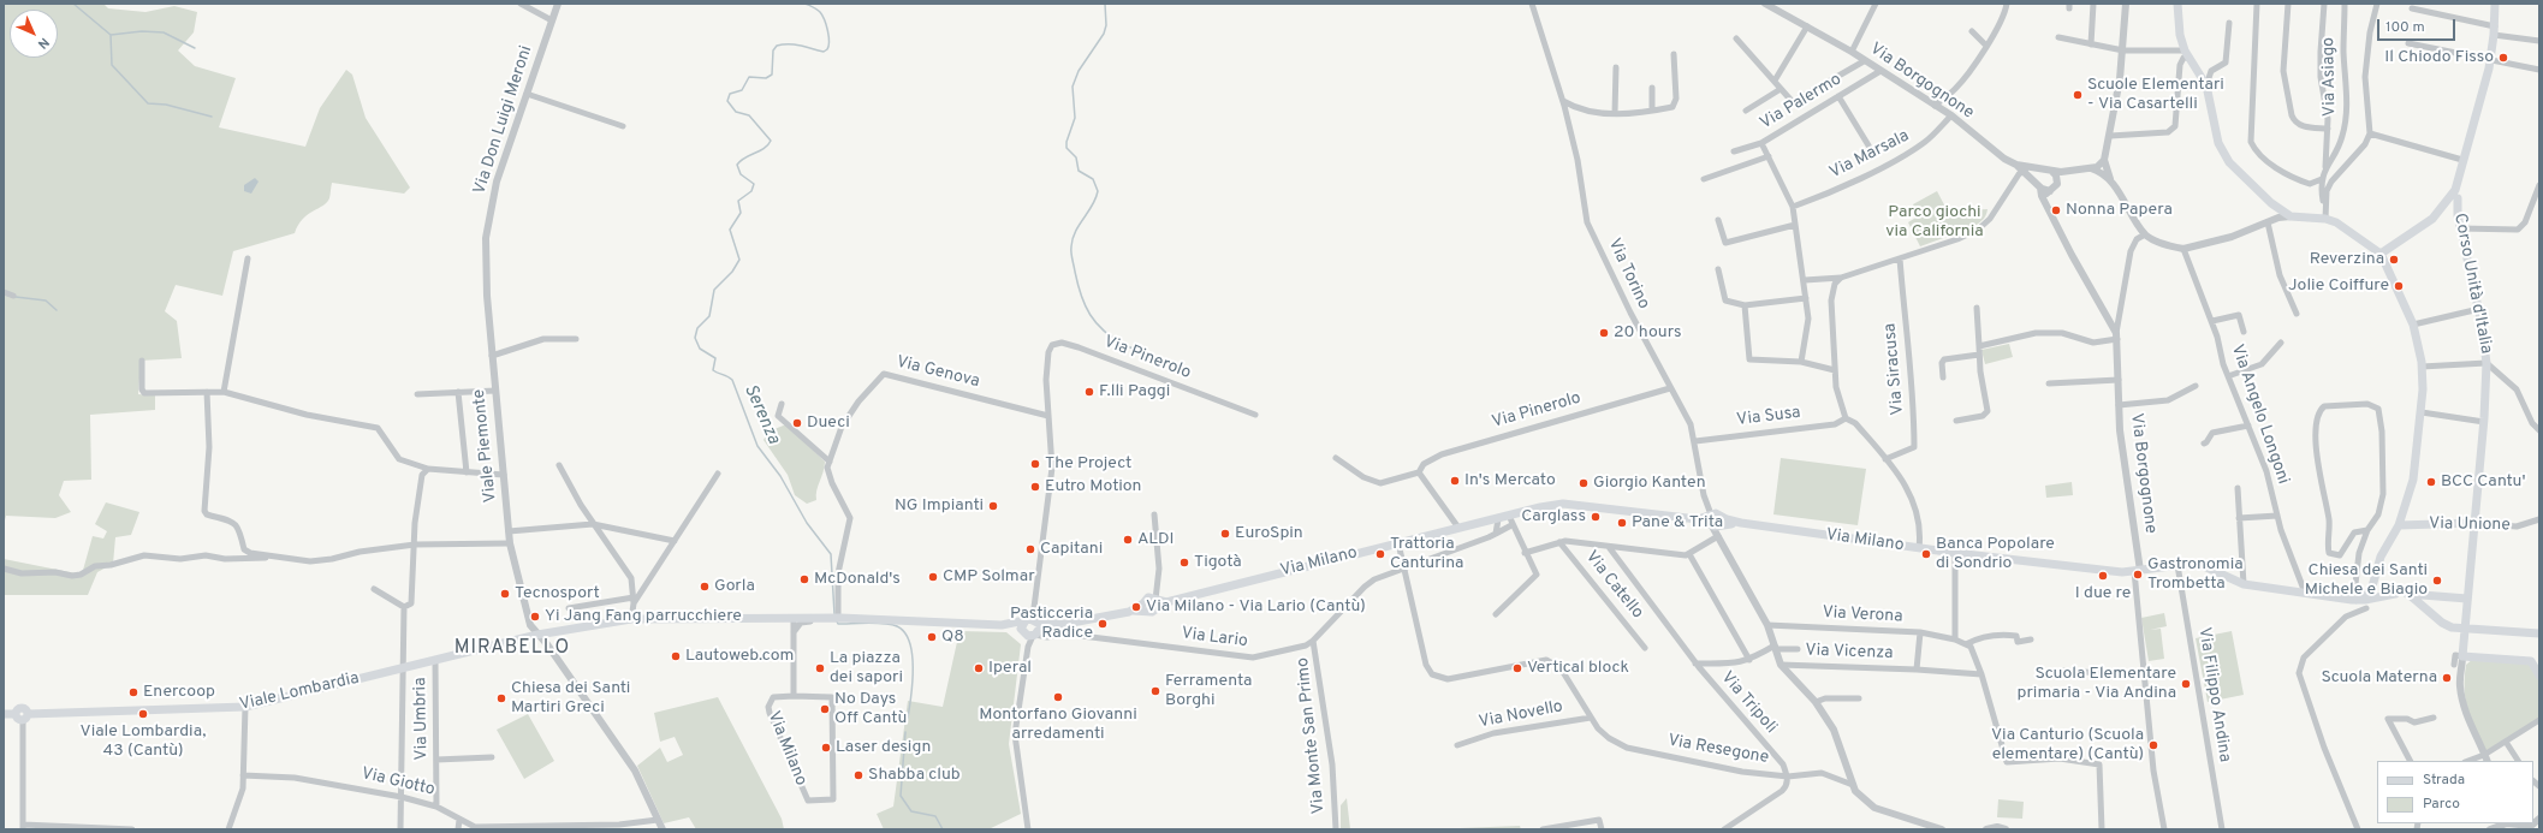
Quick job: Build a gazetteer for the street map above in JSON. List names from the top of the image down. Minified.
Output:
{"streets":{"main road":["Corso Unità d'Italia","Via Unione","Via Milano","Viale Lombardia"],"street":["Via Asiago","Via Borgognone","Via Palermo","Via Don Luigi Meroni","Via Marsala","Via Torino","Via Pinerolo","Via Siracusa","Via Genova","Via Angelo Longoni","Via Susa","Viale Piemonte","Via Catello","Via Verona","Via Lario","Via Vicenza","Via Filippo Andina","Via Tripoli","Via Novello","Via Umbria","Via Monte San Primo","Via Resegone","Via Giotto"]},"crossings":[["Via Borgognone","Via Palermo"],["Via Borgognone","Via Marsala"],["Via Borgognone","Via Milano"],["Via Don Luigi Meroni","Viale Piemonte"],["Via Torino","Via Pinerolo"],["Via Torino","Via Susa"],["Via Torino","Via Milano"],["Corso Unità d'Italia","Via Unione"],["Via Pinerolo","Via Genova"],["Via Genova","Via Milano"],["Via Angelo Longoni","Via Milano"],["Viale Piemonte","Via Milano"],["Viale Piemonte","Viale Lombardia"],["Viale Piemonte","Via Giotto"],["Via Milano","Via Lario"],["Via Milano","Viale Lombardia"],["Via Milano","Via Filippo Andina"],["Via Lario","Via Monte San Primo"],["Via Lario","Via Resegone"],["Viale Lombardia","Via Umbria"],["Via Tripoli","Via Resegone"],["Via Novello","Via Resegone"],["Via Umbria","Via Giotto"]],"districts":["MIRABELLO"],"water":["Serenza"],"parks":["Parco giochi via California"],"places":["Il Chiodo Fisso","Scuole Elementari - Via Casartelli","Nonna Papera","Reverzina","Jolie Coiffure","20 hours","F.lli Paggi","Dueci","The Project","In's Mercato","BCC Cantu'","Giorgio Kanten","Eutro Motion","NG Impianti","Carglass","Pane & Trita","EuroSpin","ALDI","Capitani","Trattoria Canturina","Banca Popolare di Sondrio","Tigotà","Gastronomia Trombetta","I due re","CMP Solmar","McDonald's","Chiesa dei Santi Michele e Biagio","Gorla","Tecnosport","Via Milano - Via Lario (Cantù)","Yi Jang Fang parrucchiere","Pasticceria Radice","Q8","Lautoweb.com","La piazza dei sapori","Iperal","Vertical block","Scuola Materna","Scuola Elementare primaria - Via Andina","Ferramenta Borghi","Enercoop","Montorfano Giovanni arredamenti","Chiesa dei Santi Martiri Greci","No Days Off Cantù","Viale Lombardia, 43 (Cantù)","Via Canturio (Scuola elementare) (Cantù)","Laser design","Shabba club"],"legend":["Strada","Parco"],"scale_bar":"100 m","north":"bottom right"}
